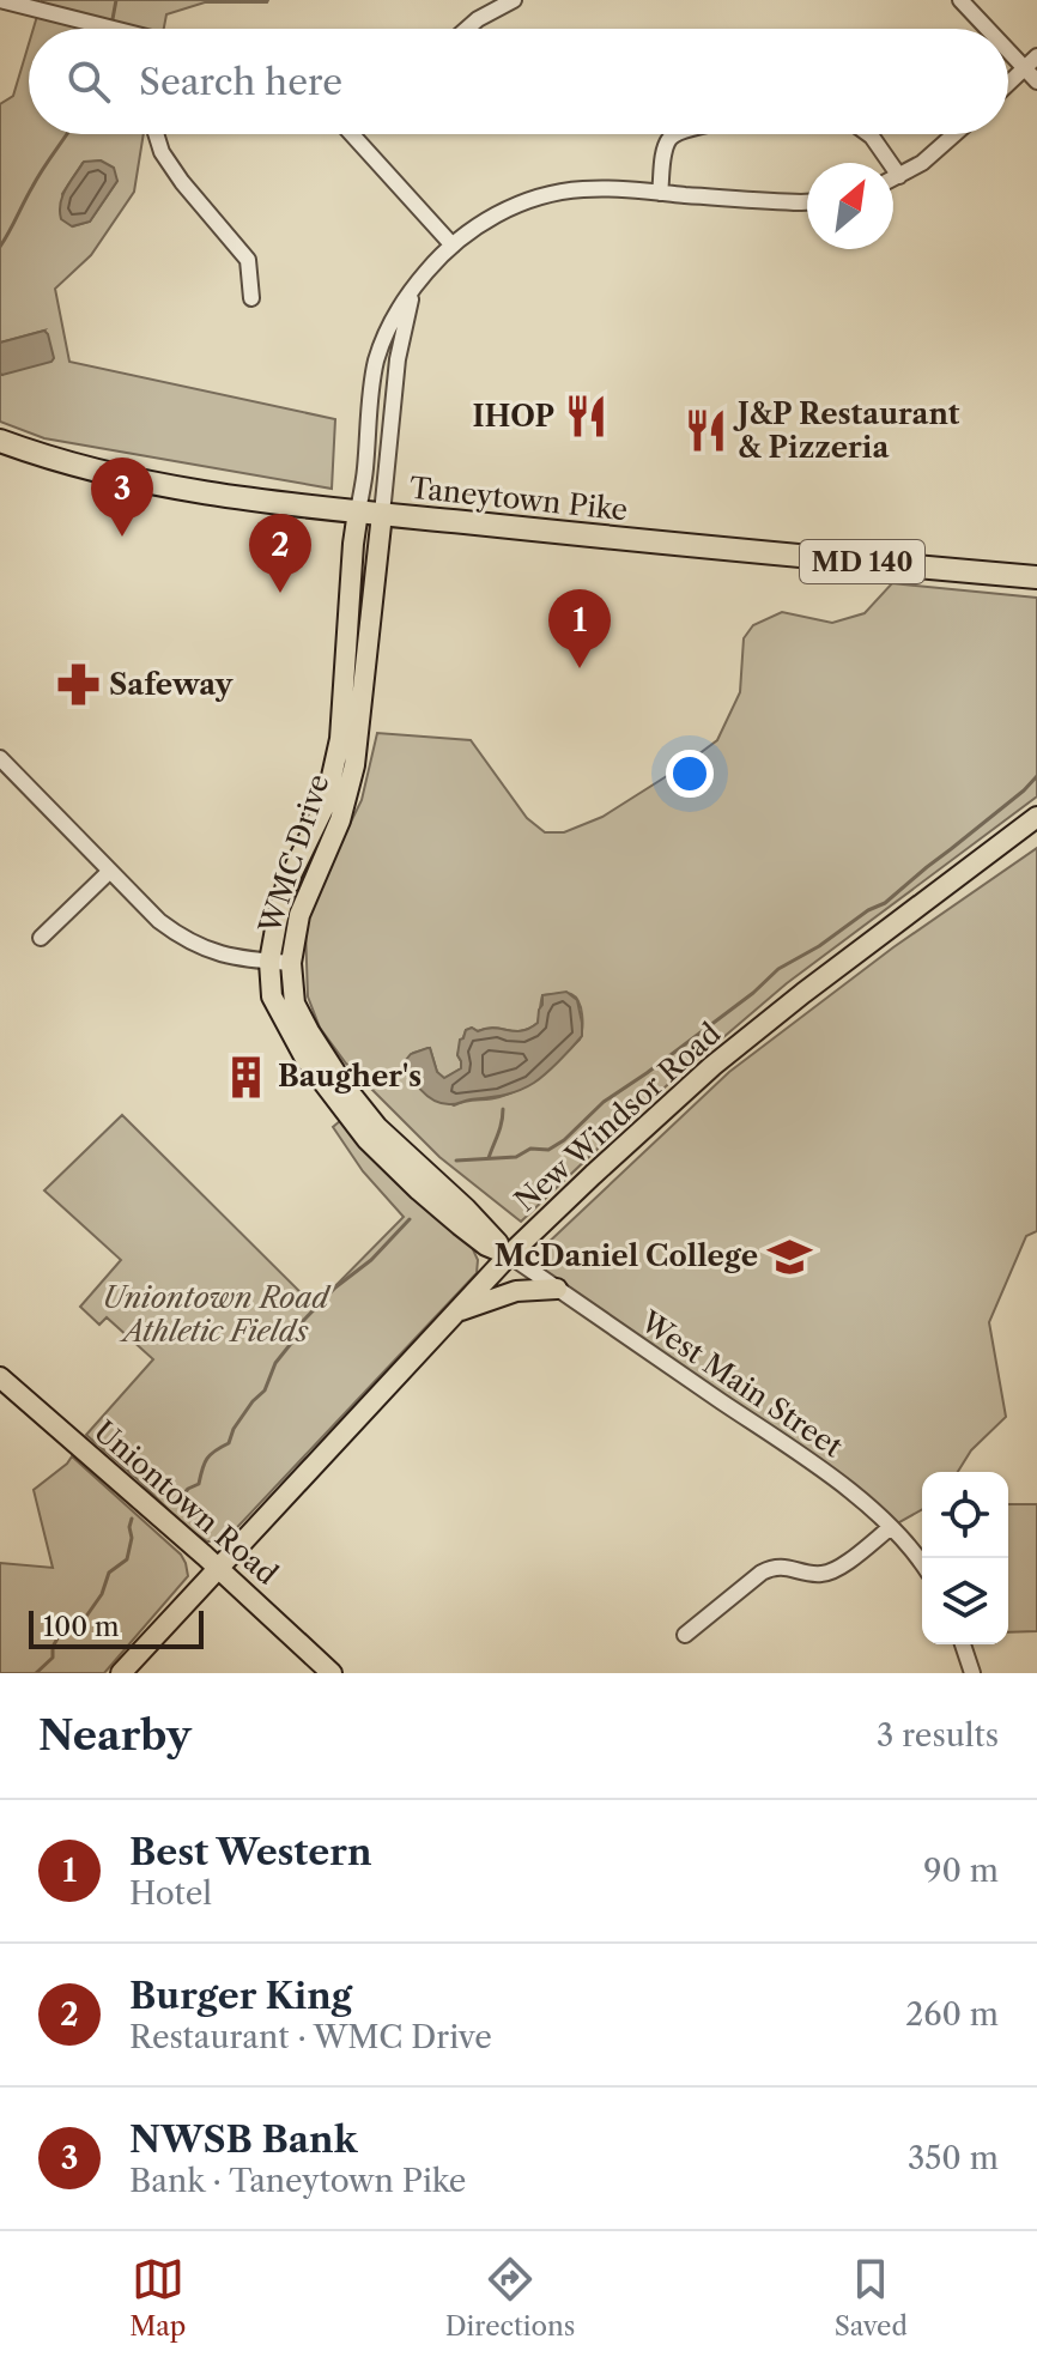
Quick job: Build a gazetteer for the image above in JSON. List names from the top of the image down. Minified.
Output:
{"streets":{"highway":["Taneytown Pike","MD 140"],"main road":["WMC Drive","New Windsor Road","Uniontown Road"],"street":["West Main Street"]},"crossings":[["Taneytown Pike","WMC Drive"],["WMC Drive","New Windsor Road"],["WMC Drive","West Main Street"],["New Windsor Road","West Main Street"],["New Windsor Road","Uniontown Road"]],"parks":["Uniontown Road Athletic Fields"],"places":{"restaurant":["IHOP","J&P Restaurant & Pizzeria"],"pharmacy":["Safeway"],"building":["Baugher's"],"school or university":["McDaniel College"]},"scale_bar":"100 m","north":"top right","page":{"search":"Search here","pins":["3","2","1"],"scale":"100 m","heading":["Nearby","3 results"],"list":[{"mark":"1","name":"Best Western","note":"Hotel","value":"90 m"},{"mark":"2","name":"Burger King","note":"Restaurant · WMC Drive","value":"260 m"},{"mark":"3","name":"NWSB Bank","note":"Bank · Taneytown Pike","value":"350 m"}],"nav":["Map","Directions","Saved"]}}
